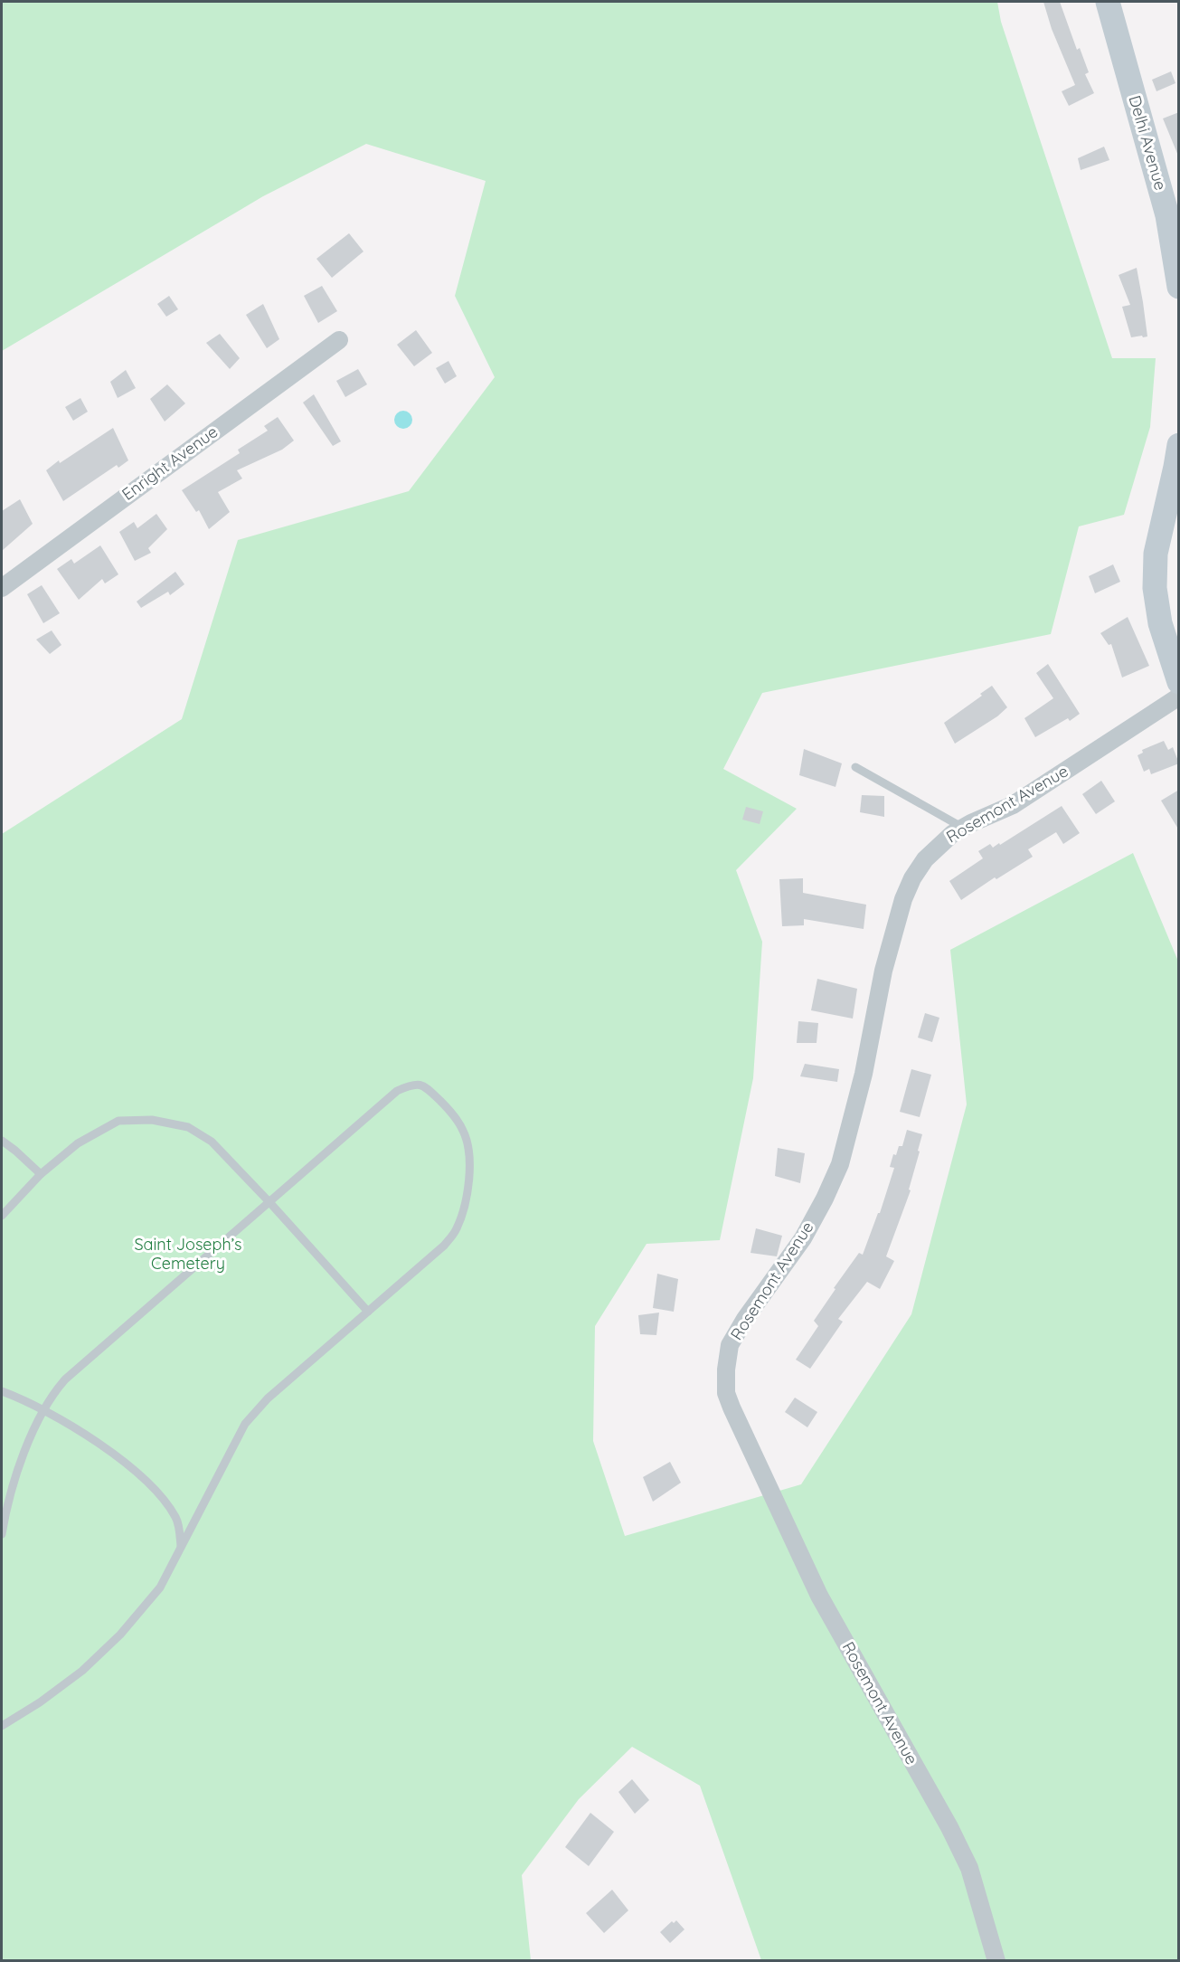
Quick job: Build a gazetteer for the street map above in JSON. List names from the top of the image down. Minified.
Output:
{"streets":{"street":["Delhi Avenue","Enright Avenue","Rosemont Avenue"]},"parks":["Saint Joseph’s Cemetery"]}
